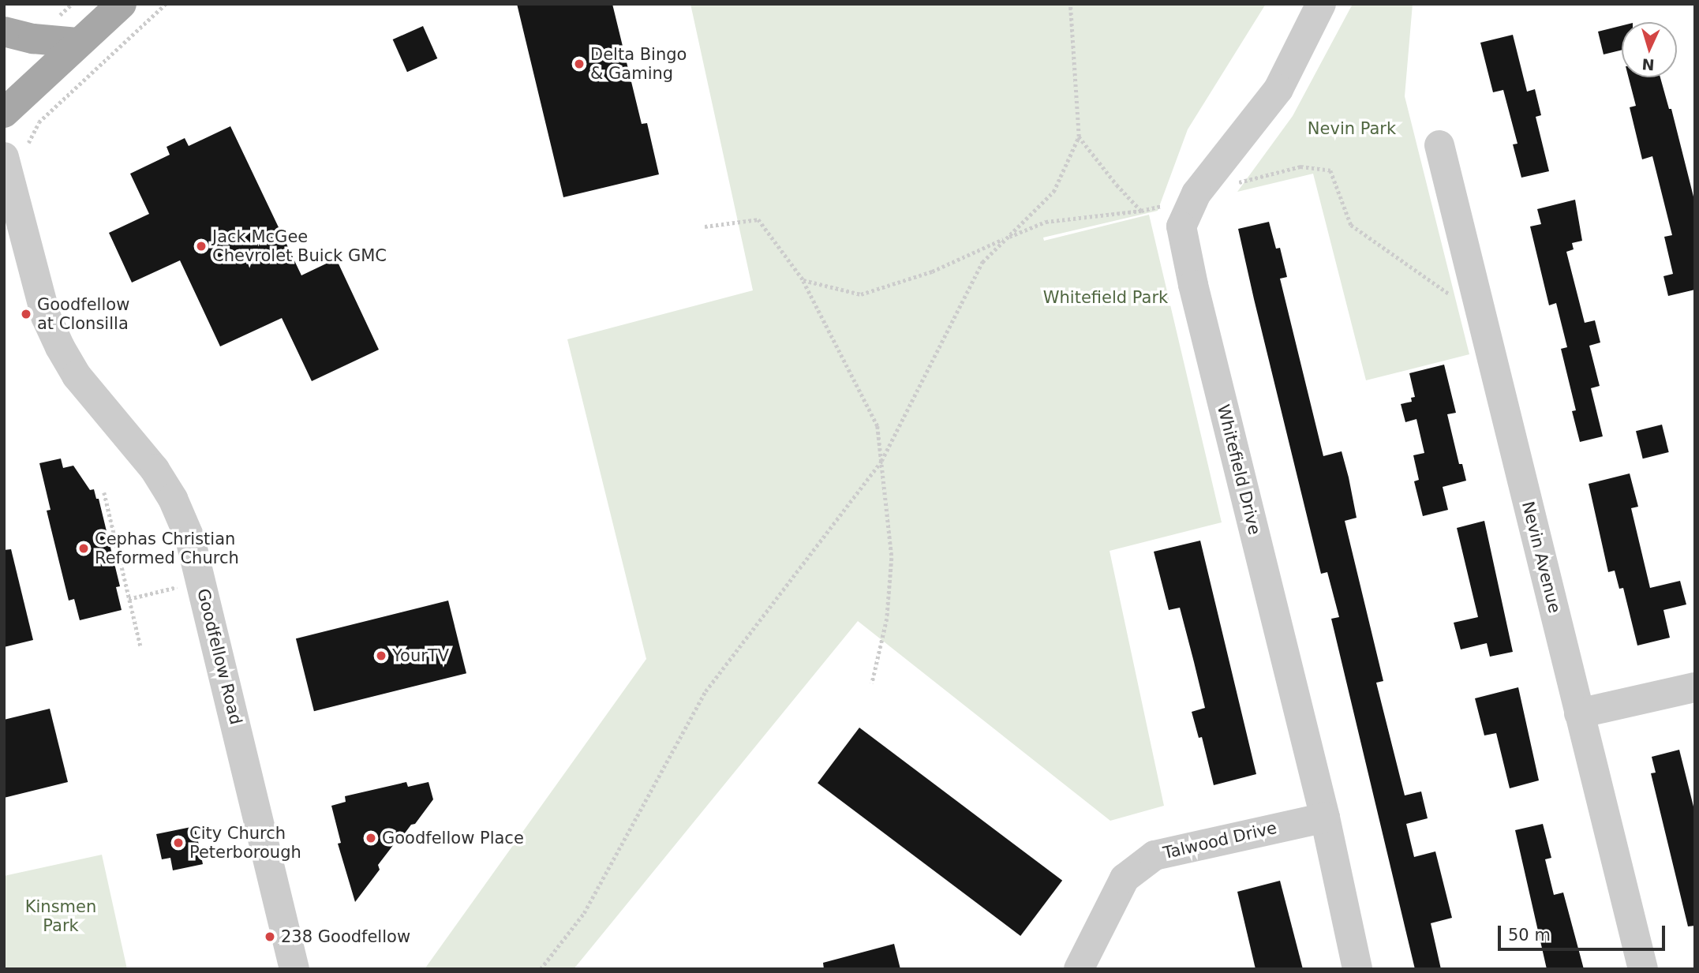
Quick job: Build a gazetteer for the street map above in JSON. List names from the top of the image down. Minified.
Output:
{"streets":{"street":["Whitefield Drive","Nevin Avenue","Goodfellow Road","Talwood Drive"]},"crossings":[["Whitefield Drive","Talwood Drive"]],"parks":["Nevin Park","Whitefield Park","Kinsmen Park"],"places":["Delta Bingo & Gaming","Jack McGee Chevrolet Buick GMC","Goodfellow at Clonsilla","Cephas Christian Reformed Church","YourTV","Goodfellow Place","City Church Peterborough","238 Goodfellow"],"scale_bar":"50 m","north":"bottom"}
